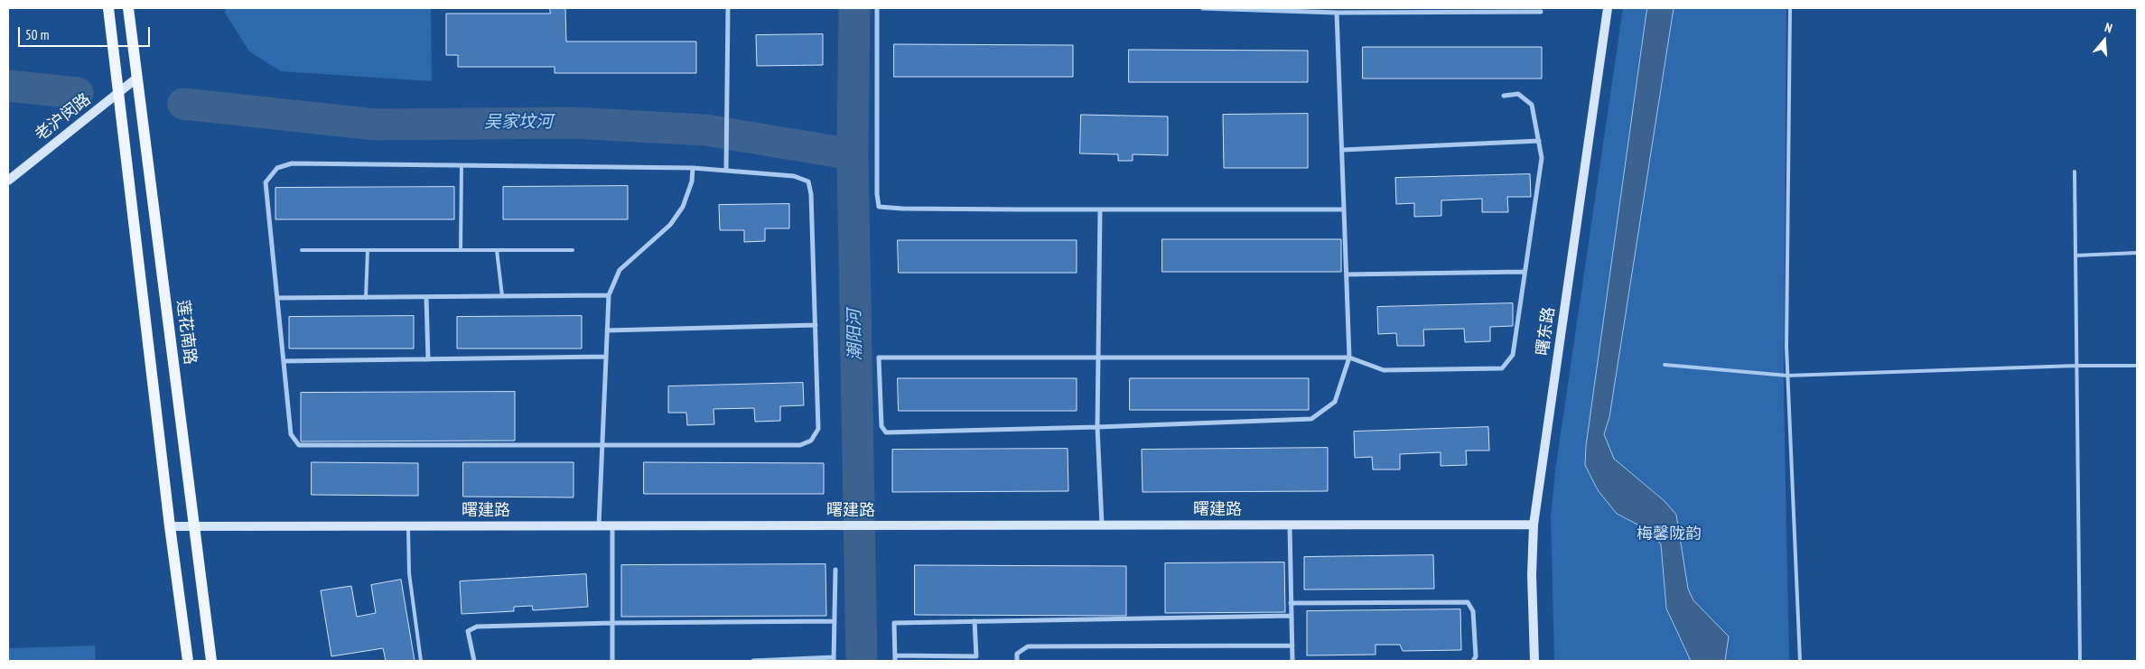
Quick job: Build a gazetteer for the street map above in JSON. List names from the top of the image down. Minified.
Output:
{"streets":{"main road":["莲花南路"],"street":["老沪闵路","曙东路","曙建路"]},"crossings":[["老沪闵路","莲花南路"],["曙东路","曙建路"],["莲花南路","曙建路"]],"water":["吴家坟河","潮阳河"],"parks":["梅馨陇韵"],"scale_bar":"50 m","north":"top"}
